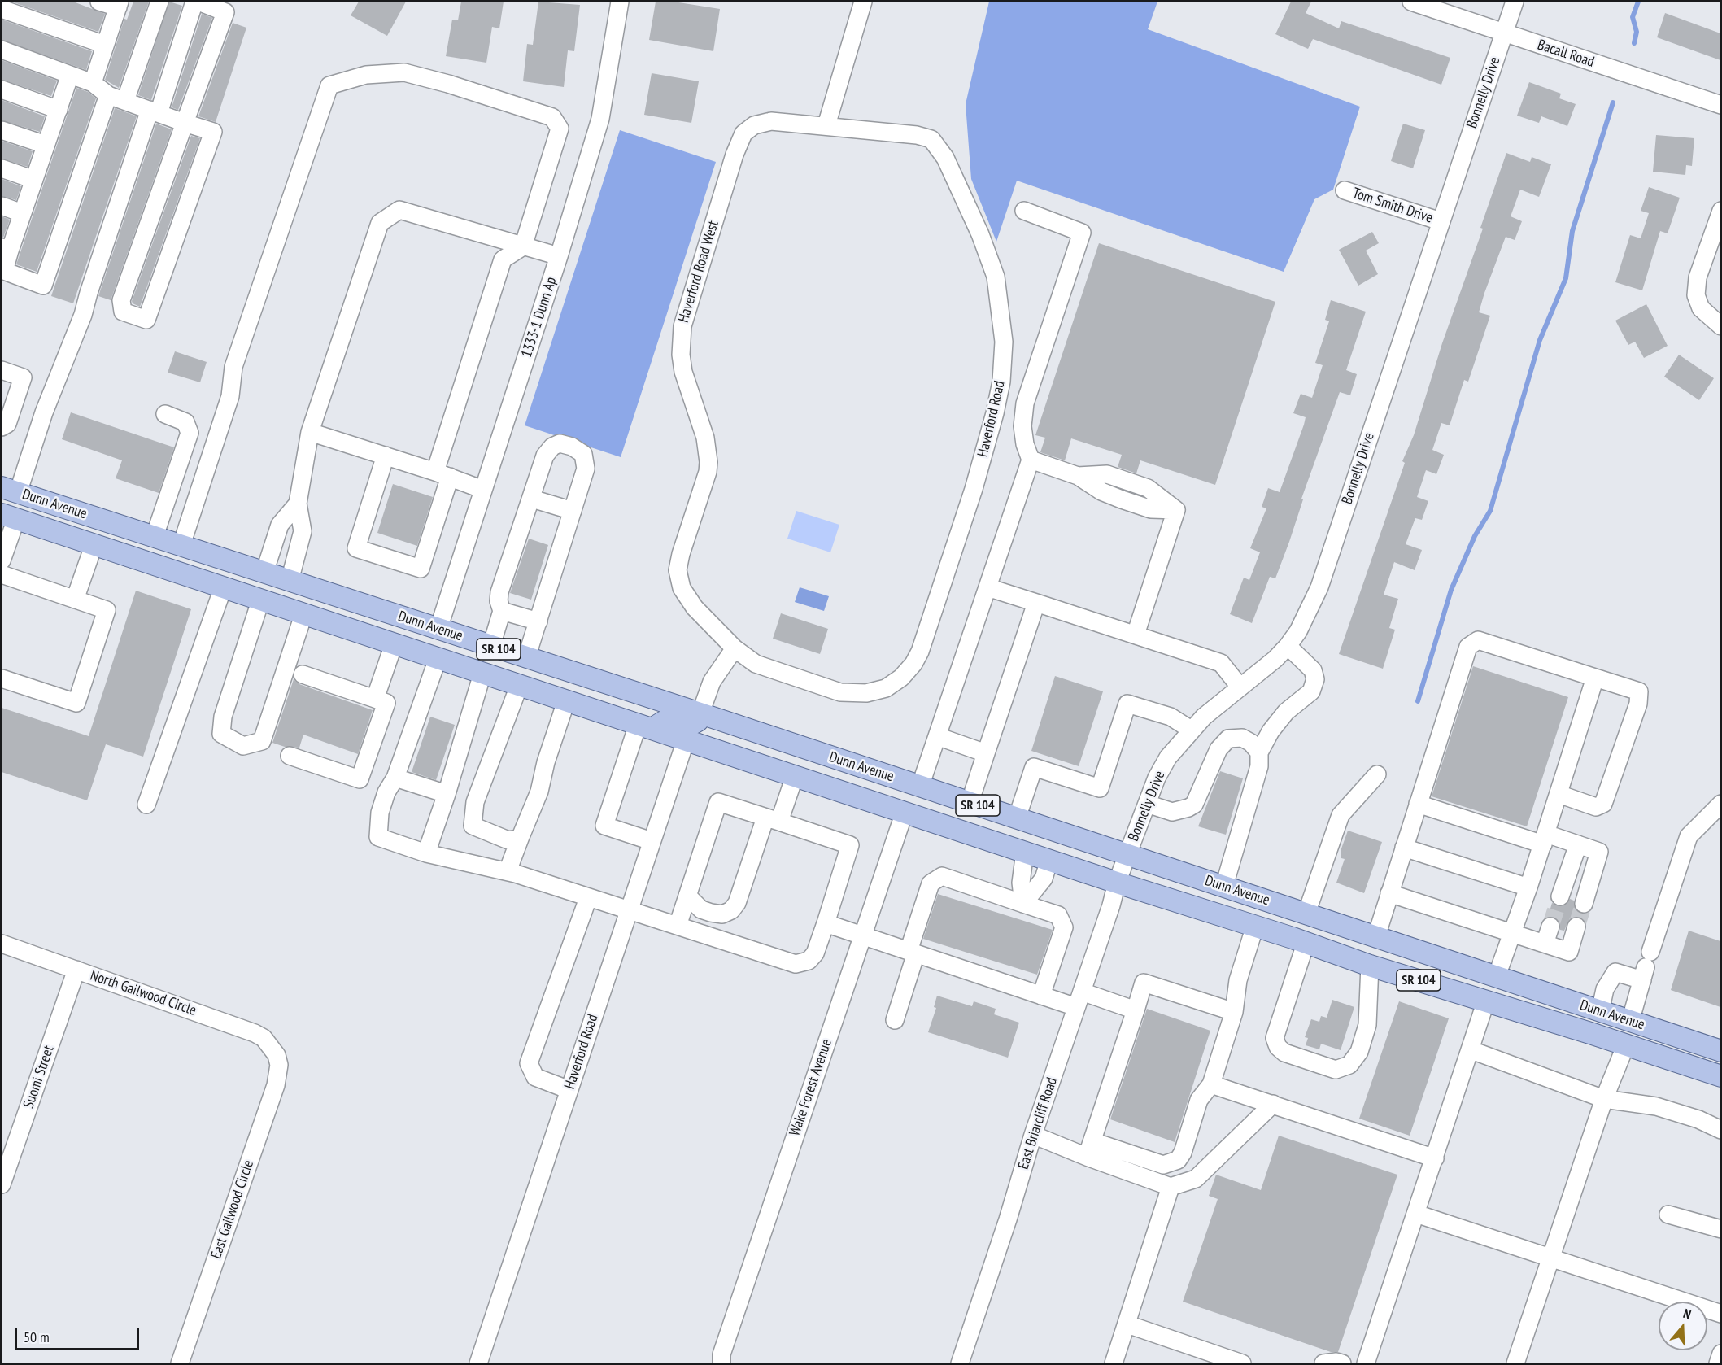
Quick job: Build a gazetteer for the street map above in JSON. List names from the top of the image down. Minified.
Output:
{"streets":{"main road":["Dunn Avenue","SR 104"],"street":["Bacall Road","Bonnelly Drive","Tom Smith Drive","Haverford Road West","1333-1 Dunn Ap","Haverford Road","North Gailwood Circle","Suomi Street","Wake Forest Avenue","East Briarcliff Road","East Gailwood Circle"]},"crossings":[["Bacall Road","Bonnelly Drive"],["Bonnelly Drive","Tom Smith Drive"],["Bonnelly Drive","Dunn Avenue"],["Bonnelly Drive","East Briarcliff Road"],["Haverford Road West","Haverford Road"],["1333-1 Dunn Ap","Dunn Avenue"],["Haverford Road","Dunn Avenue"],["Dunn Avenue","Wake Forest Avenue"],["Dunn Avenue","East Briarcliff Road"],["North Gailwood Circle","Suomi Street"],["North Gailwood Circle","East Gailwood Circle"]],"scale_bar":"50 m","north":"top"}
